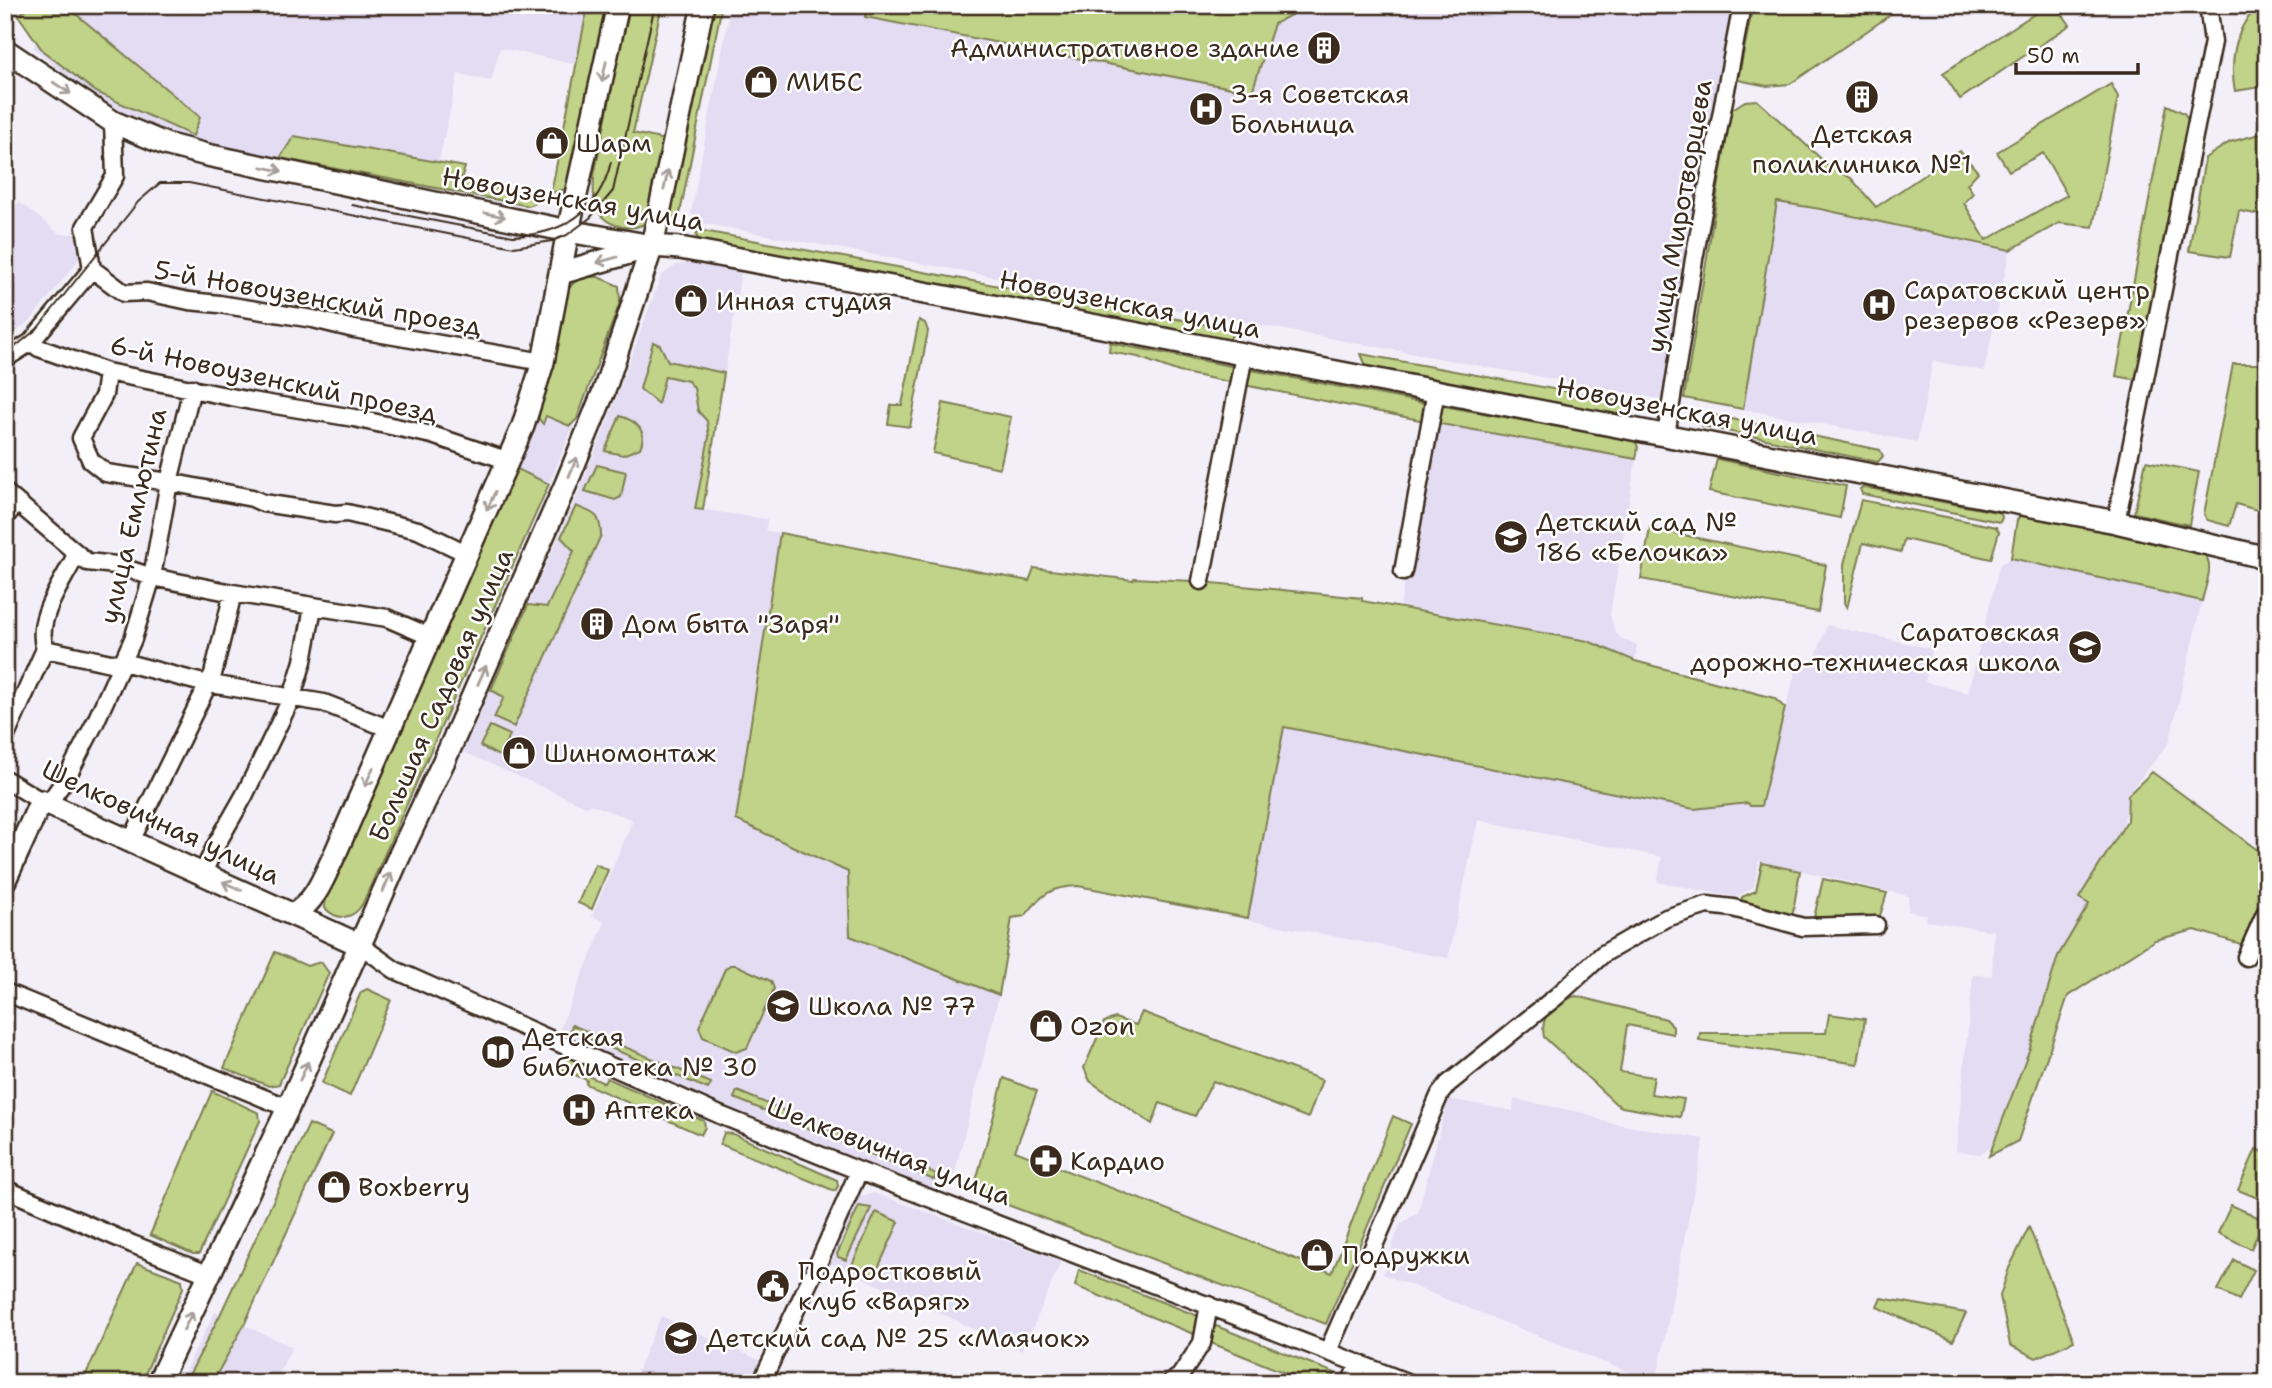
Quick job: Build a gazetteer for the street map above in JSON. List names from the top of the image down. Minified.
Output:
{"streets":{"main road":["Новоузенская улица","улица Емлютина","Большая Садовая улица","Шелковичная улица"],"street":["улица Миротворцева","5-й Новоузенский проезд","6-й Новоузенский проезд"]},"crossings":[["Новоузенская улица","улица Миротворцева"],["Новоузенская улица","Большая Садовая улица"],["5-й Новоузенский проезд","Большая Садовая улица"],["6-й Новоузенский проезд","улица Емлютина"],["6-й Новоузенский проезд","Большая Садовая улица"],["улица Емлютина","Шелковичная улица"],["Большая Садовая улица","Шелковичная улица"]],"places":{"building":["Административное здание","Детская поликлиника №1","Дом быта \"Заря\""],"shop":["МИБС","Шарм","Инная студия","Шиномонтаж","Ozon","Boxberry","Подружки"],"hospital":["3-я Советская Больница","Саратовский центр резервов «Резерв»","Аптека"],"school or university":["Детский сад № 186 «Белочка»","Саратовская дорожно-техническая школа","Школа № 77","Детский сад № 25 «Маячок»"],"library":["Детская библиотека № 30"],"pharmacy":["Кардио"],"public building":["Подростковый клуб «Варяг»"]},"scale_bar":"50 m"}
